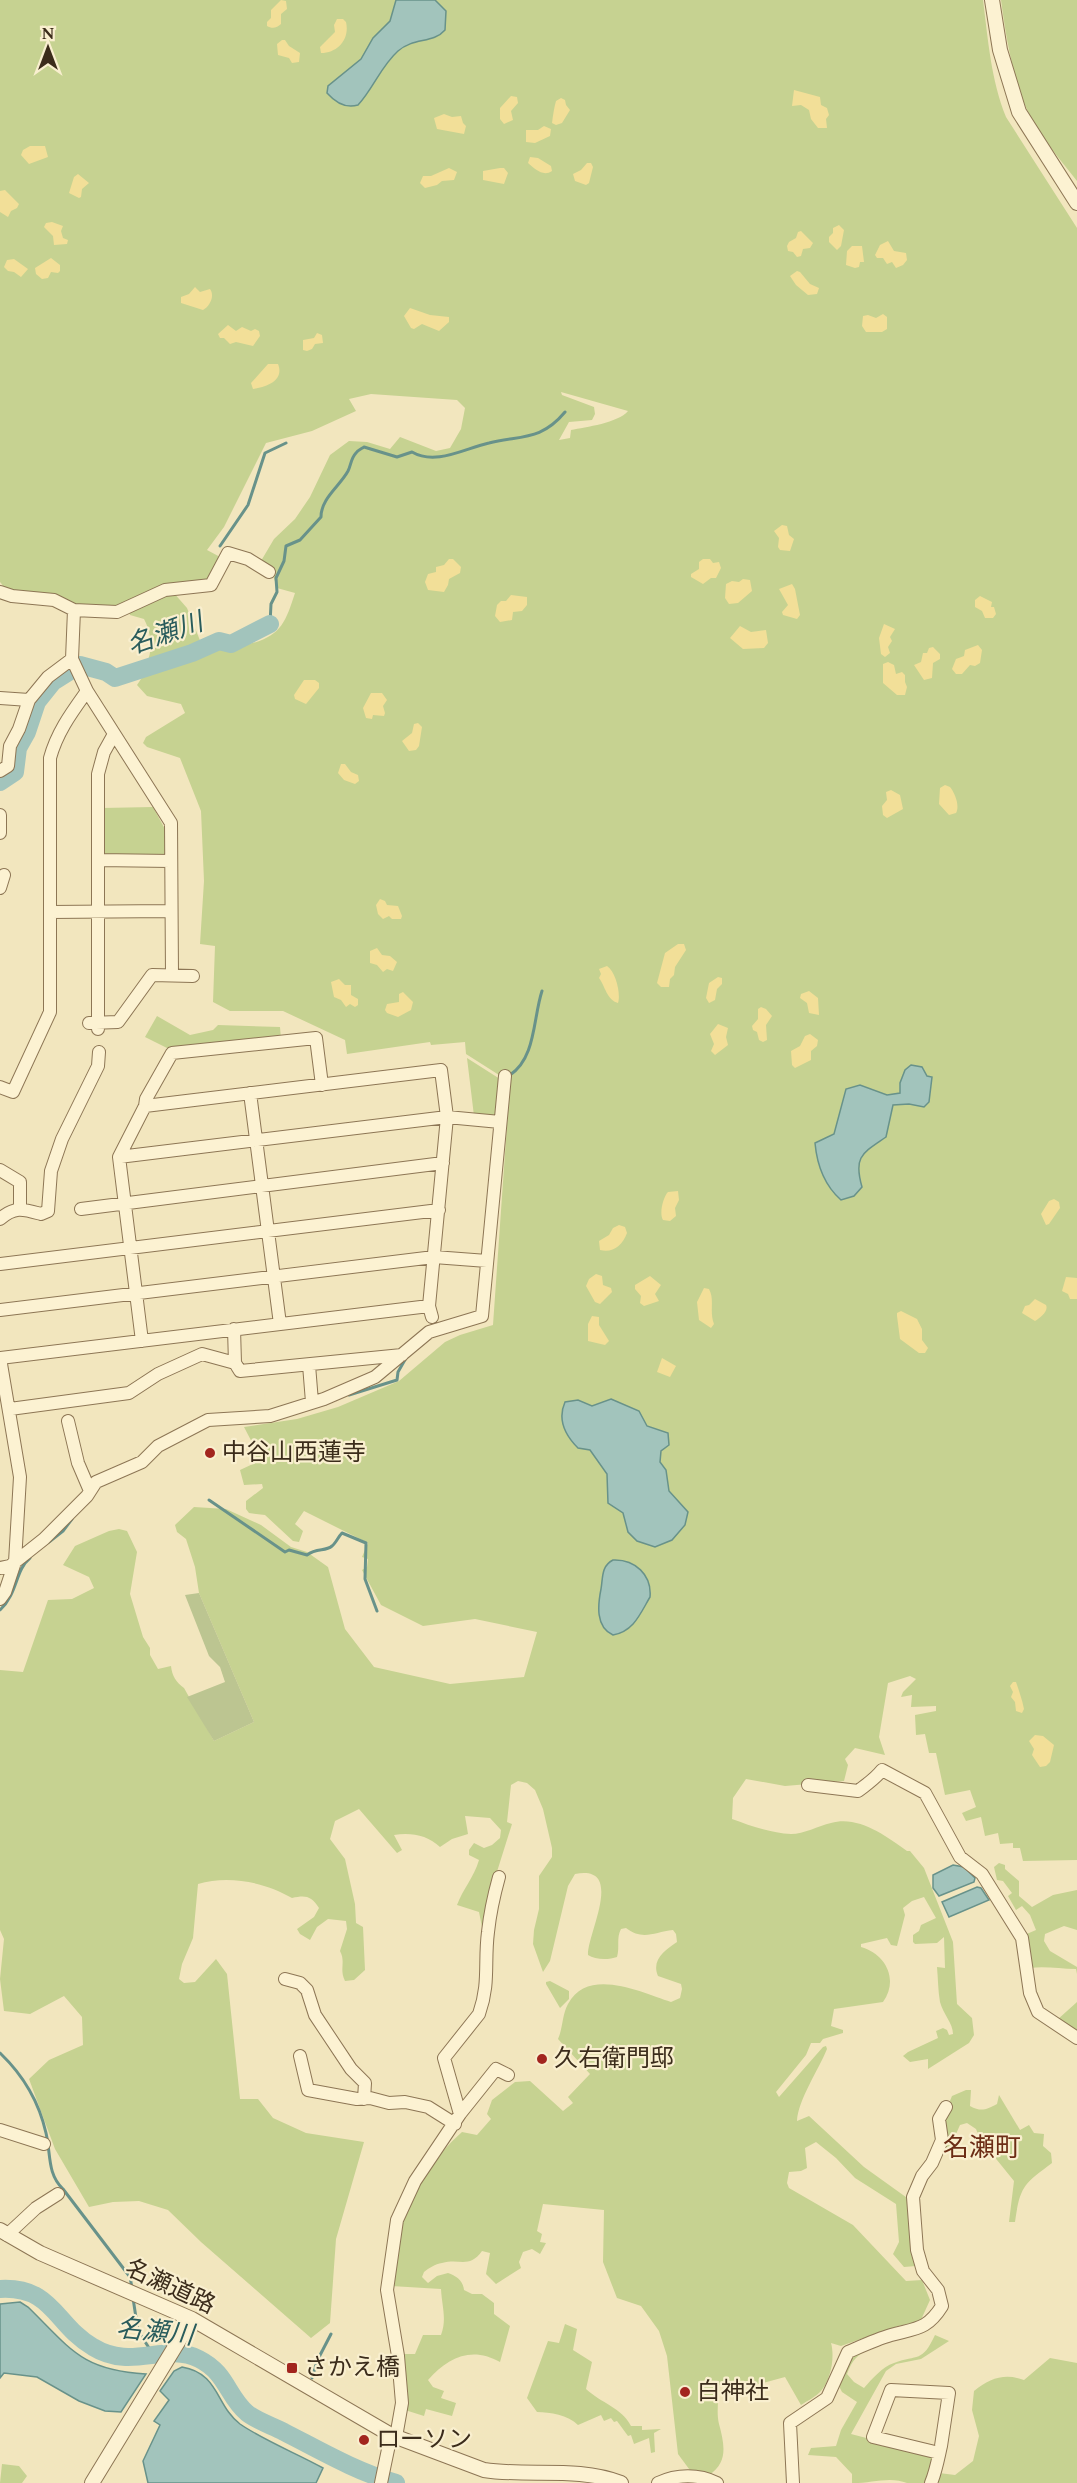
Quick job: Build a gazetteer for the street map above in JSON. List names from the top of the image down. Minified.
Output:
{"streets":{"street":["名瀬道路"]},"districts":["名瀬町"],"water":["名瀬川"],"places":{"other":["中谷山西蓮寺","久右衛門邸","白神社","ローソン"],"transit":["さかえ橋"]},"north":"top"}
